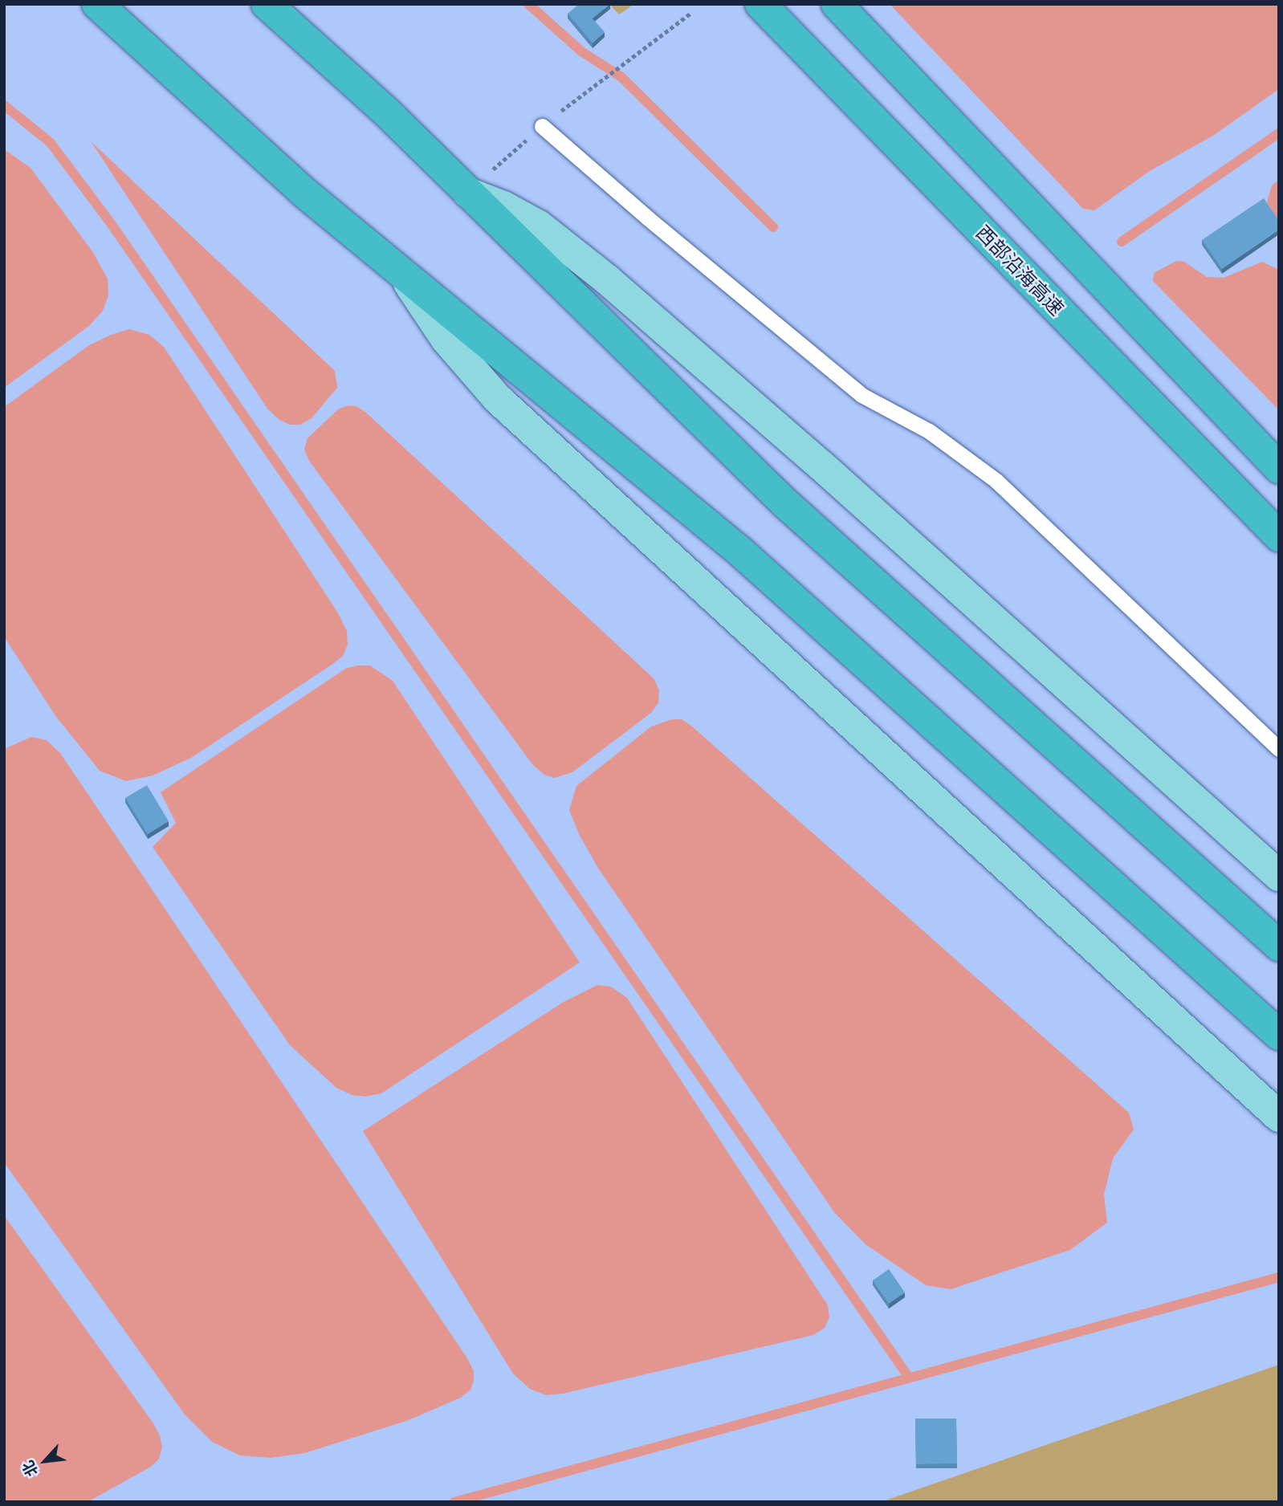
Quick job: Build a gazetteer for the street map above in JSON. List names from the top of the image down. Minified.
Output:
{"streets":{"highway":["西部沿海高速"]},"north":"bottom left"}
